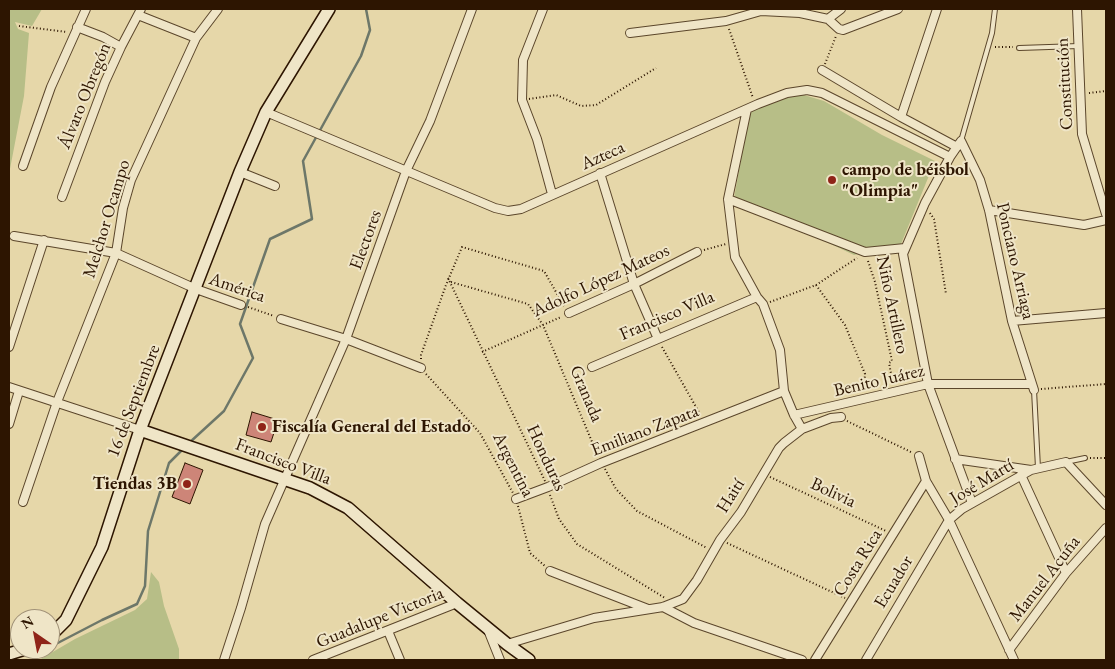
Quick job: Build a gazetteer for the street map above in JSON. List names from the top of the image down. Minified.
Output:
{"streets":{"street":["Constitución","Álvaro Obregón","Azteca","Melchor Ocampo","Electores","Ponciano Arriaga","Adolfo López Mateos","América","Niño Artillero","Francisco Villa","Benito Juárez","16 de Septiembre","Emiliano Zapata","José Martí","Haití","Costa Rica","Manuel Acuña","Ecuador","Guadalupe Victoria"],"path":["Granada","Honduras","Argentina","Bolivia"]},"crossings":[["Azteca","Electores"],["Azteca","16 de Septiembre"],["Melchor Ocampo","América"],["Melchor Ocampo","Francisco Villa"],["Electores","América"],["Electores","Francisco Villa"],["Ponciano Arriaga","Benito Juárez"],["Adolfo López Mateos","Granada"],["Adolfo López Mateos","Honduras"],["América","16 de Septiembre"],["América","Argentina"],["Niño Artillero","Benito Juárez"],["Francisco Villa","16 de Septiembre"],["Francisco Villa","Haití"],["Francisco Villa","Guadalupe Victoria"],["Granada","Emiliano Zapata"],["Granada","Honduras"],["Granada","Haití"],["Emiliano Zapata","Honduras"],["Emiliano Zapata","Argentina"],["Honduras","Haití"],["José Martí","Ecuador"],["Bolivia","Haití"],["Bolivia","Costa Rica"]],"places":["campo de béisbol \"Olimpia\"","Fiscalía General del Estado","Tiendas 3B"],"north":"top left"}
